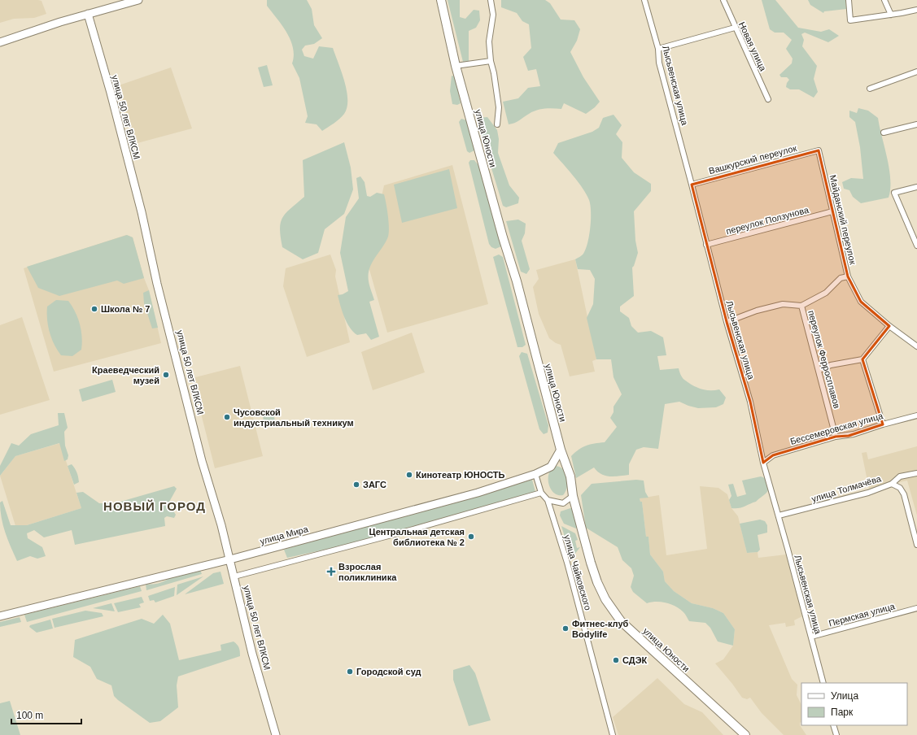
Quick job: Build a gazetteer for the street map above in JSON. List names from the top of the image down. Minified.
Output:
{"streets":{"main road":["улица Юности"],"street":["Новая улица","Лысьвенская улица","улица 50 лет ВЛКСМ","Вашкурский переулок","Майданский переулок","переулок Ползунова","переулок Ферросплавов","Бессемеровская улица","улица Толмачёва","улица Мира","улица Чайковского","Пермская улица"]},"crossings":[["Лысьвенская улица","Вашкурский переулок"],["Лысьвенская улица","переулок Ползунова"],["Лысьвенская улица","Бессемеровская улица"],["Лысьвенская улица","улица Толмачёва"],["Лысьвенская улица","Пермская улица"],["улица 50 лет ВЛКСМ","улица Мира"],["улица Юности","улица Мира"],["Вашкурский переулок","Майданский переулок"],["Майданский переулок","переулок Ползунова"],["Майданский переулок","переулок Ферросплавов"],["переулок Ферросплавов","Бессемеровская улица"],["улица Мира","улица Чайковского"]],"districts":["НОВЫЙ ГОРОД"],"places":{"other":["Школа № 7","Краеведческий музей","Чусовской индустриальный техникум","Кинотеатр ЮНОСТЬ","ЗАГС","Центральная детская библиотека № 2","Фитнес-клуб Bodylife","СДЭК","Городской суд"],"health":["Взрослая поликлиника"]},"legend":["Улица","Парк"],"scale_bar":"100 m"}
